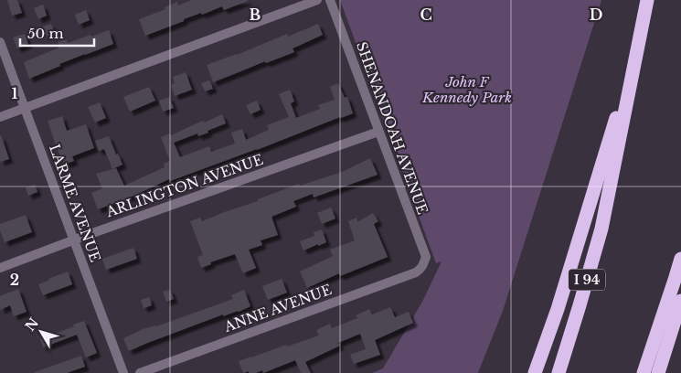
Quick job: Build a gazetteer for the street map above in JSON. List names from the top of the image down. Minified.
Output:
{"streets":{"highway":["I 94"],"street":["SHENANDOAH AVENUE","ARLINGTON AVENUE","LARME AVENUE","ANNE AVENUE"]},"crossings":[["SHENANDOAH AVENUE","ARLINGTON AVENUE"],["SHENANDOAH AVENUE","ANNE AVENUE"],["ARLINGTON AVENUE","LARME AVENUE"]],"parks":["John F Kennedy Park"],"scale_bar":"50 m","north":"top left","grid":{"columns":["B","C","D"],"rows":["1","2"]}}
